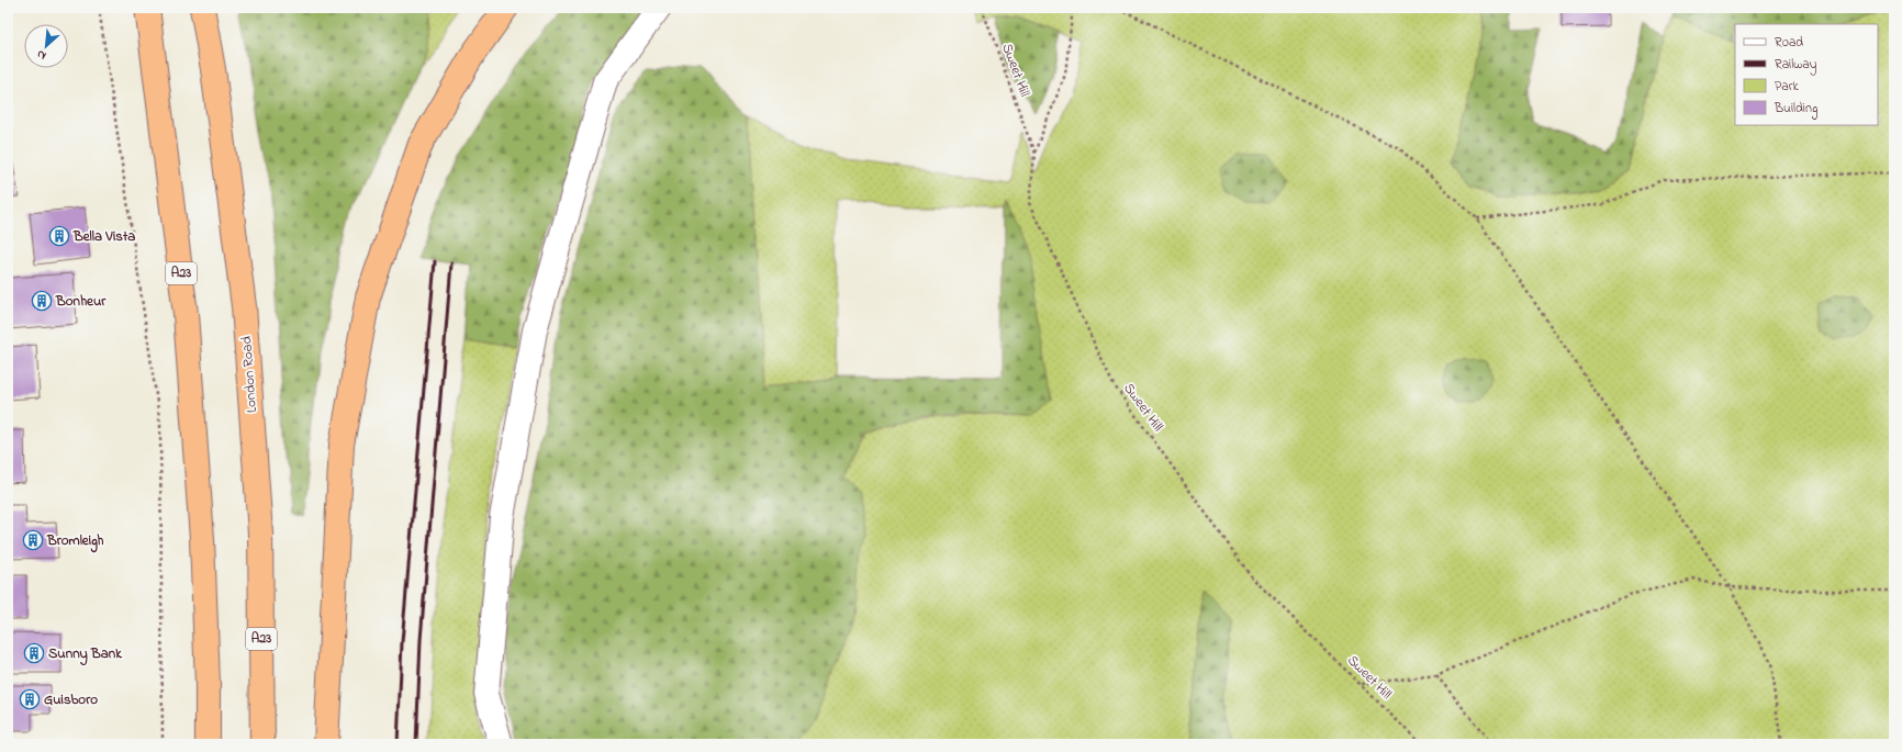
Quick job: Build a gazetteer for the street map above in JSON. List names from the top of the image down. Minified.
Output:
{"streets":{"highway":["A23","London Road"],"path":["Sweet Hill"]},"places":{"building":["Bella Vista","Bonheur","Bromleigh","Sunny Bank","Guisboro"]},"legend":["Road","Railway","Park","Building"],"north":"bottom left"}
